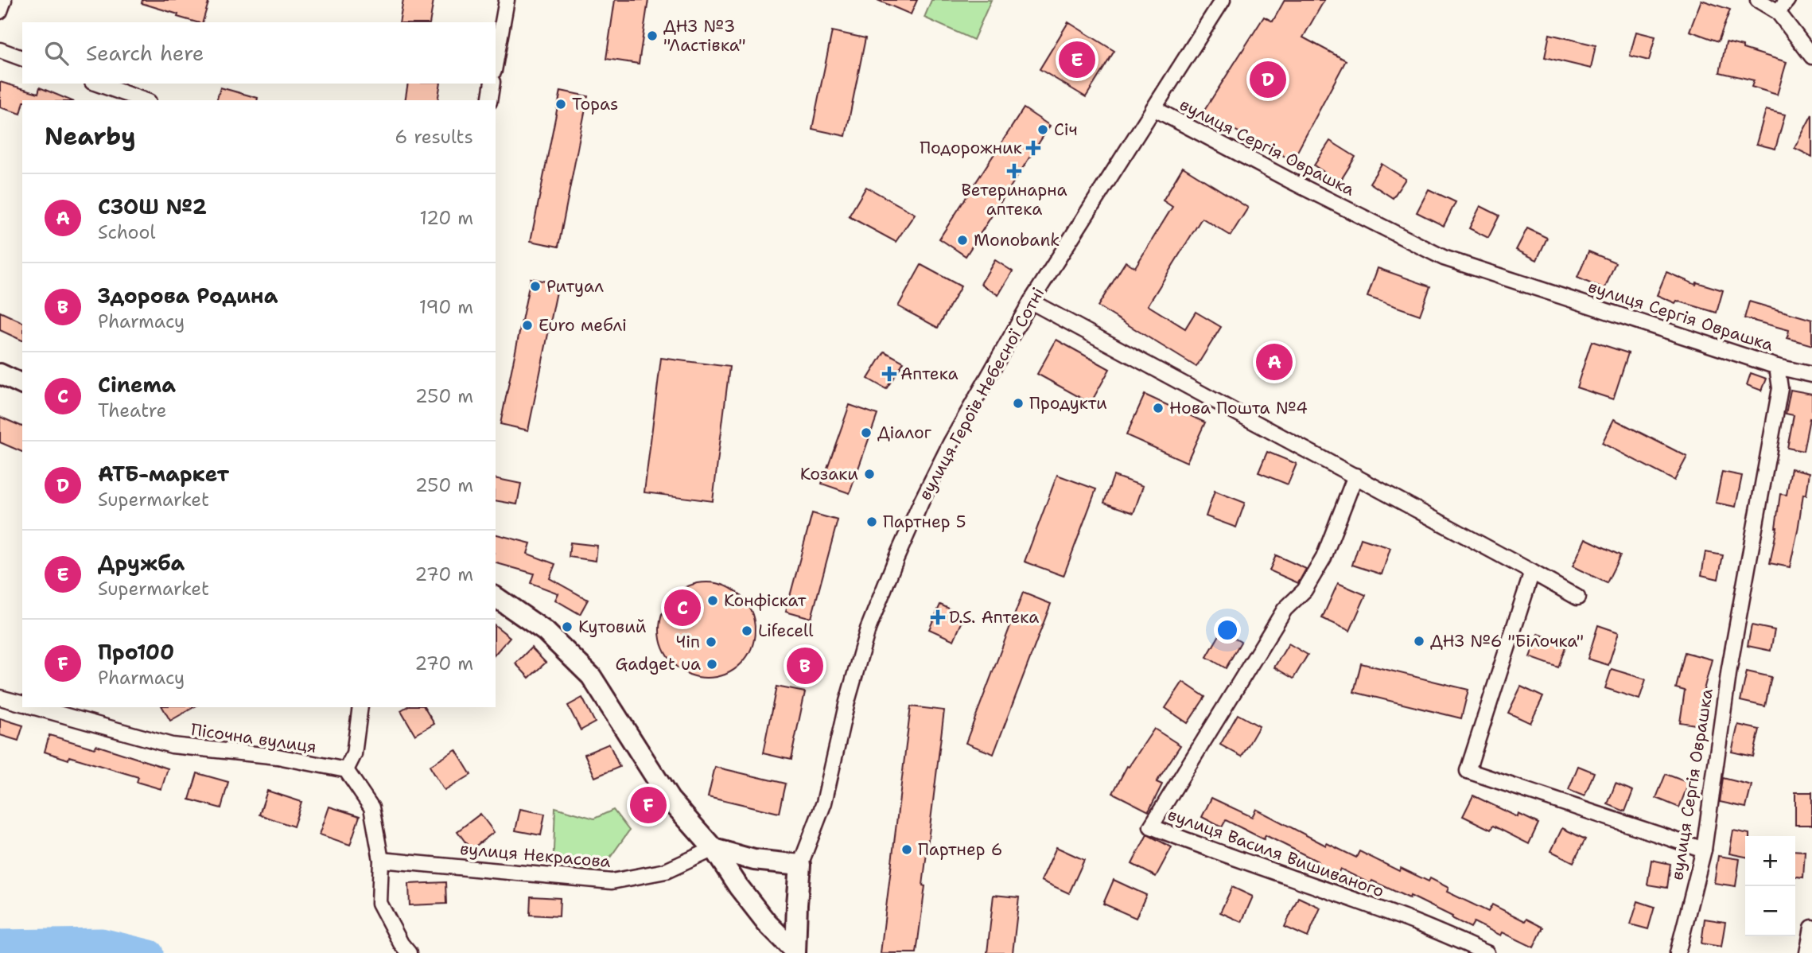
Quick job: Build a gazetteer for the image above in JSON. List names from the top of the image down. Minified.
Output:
{"streets":{"main road":["вулиця Героїв Небесної Сотні"],"street":["вулиця Сергія Оврашка","Пісочна вулиця","вулиця Василя Вишиваного","вулиця Некрасова"]},"crossings":[["вулиця Сергія Оврашка","вулиця Героїв Небесної Сотні"]],"places":{"other":["ДНЗ №3 \"Ластівка\"","Topas","Січ","Monobank","Ритуал","Euro меблі","Продукти","Нова Пошта №4","Діалог","Козаки","Партнер 5","Конфіскат","Кутовий","Lifecell","ДНЗ №6 \"Білочка\"","Чіп","Gadget ua","Партнер 6"],"health":["Подорожник","Ветеринарна аптека","Аптека","D.S. Аптека"]},"page":{"search":"Search here","pins":["E","D","A","C","B","F"],"heading":["Nearby","6 results"],"list":[{"mark":"A","name":"СЗОШ №2","note":"School","value":"120 m"},{"mark":"B","name":"Здорова Родина","note":"Pharmacy","value":"190 m"},{"mark":"C","name":"Cinema","note":"Theatre","value":"250 m"},{"mark":"D","name":"АТБ-маркет","note":"Supermarket","value":"250 m"},{"mark":"E","name":"Дружба","note":"Supermarket","value":"270 m"},{"mark":"F","name":"Про100","note":"Pharmacy","value":"270 m"}],"map_buttons":["+","−"]}}
